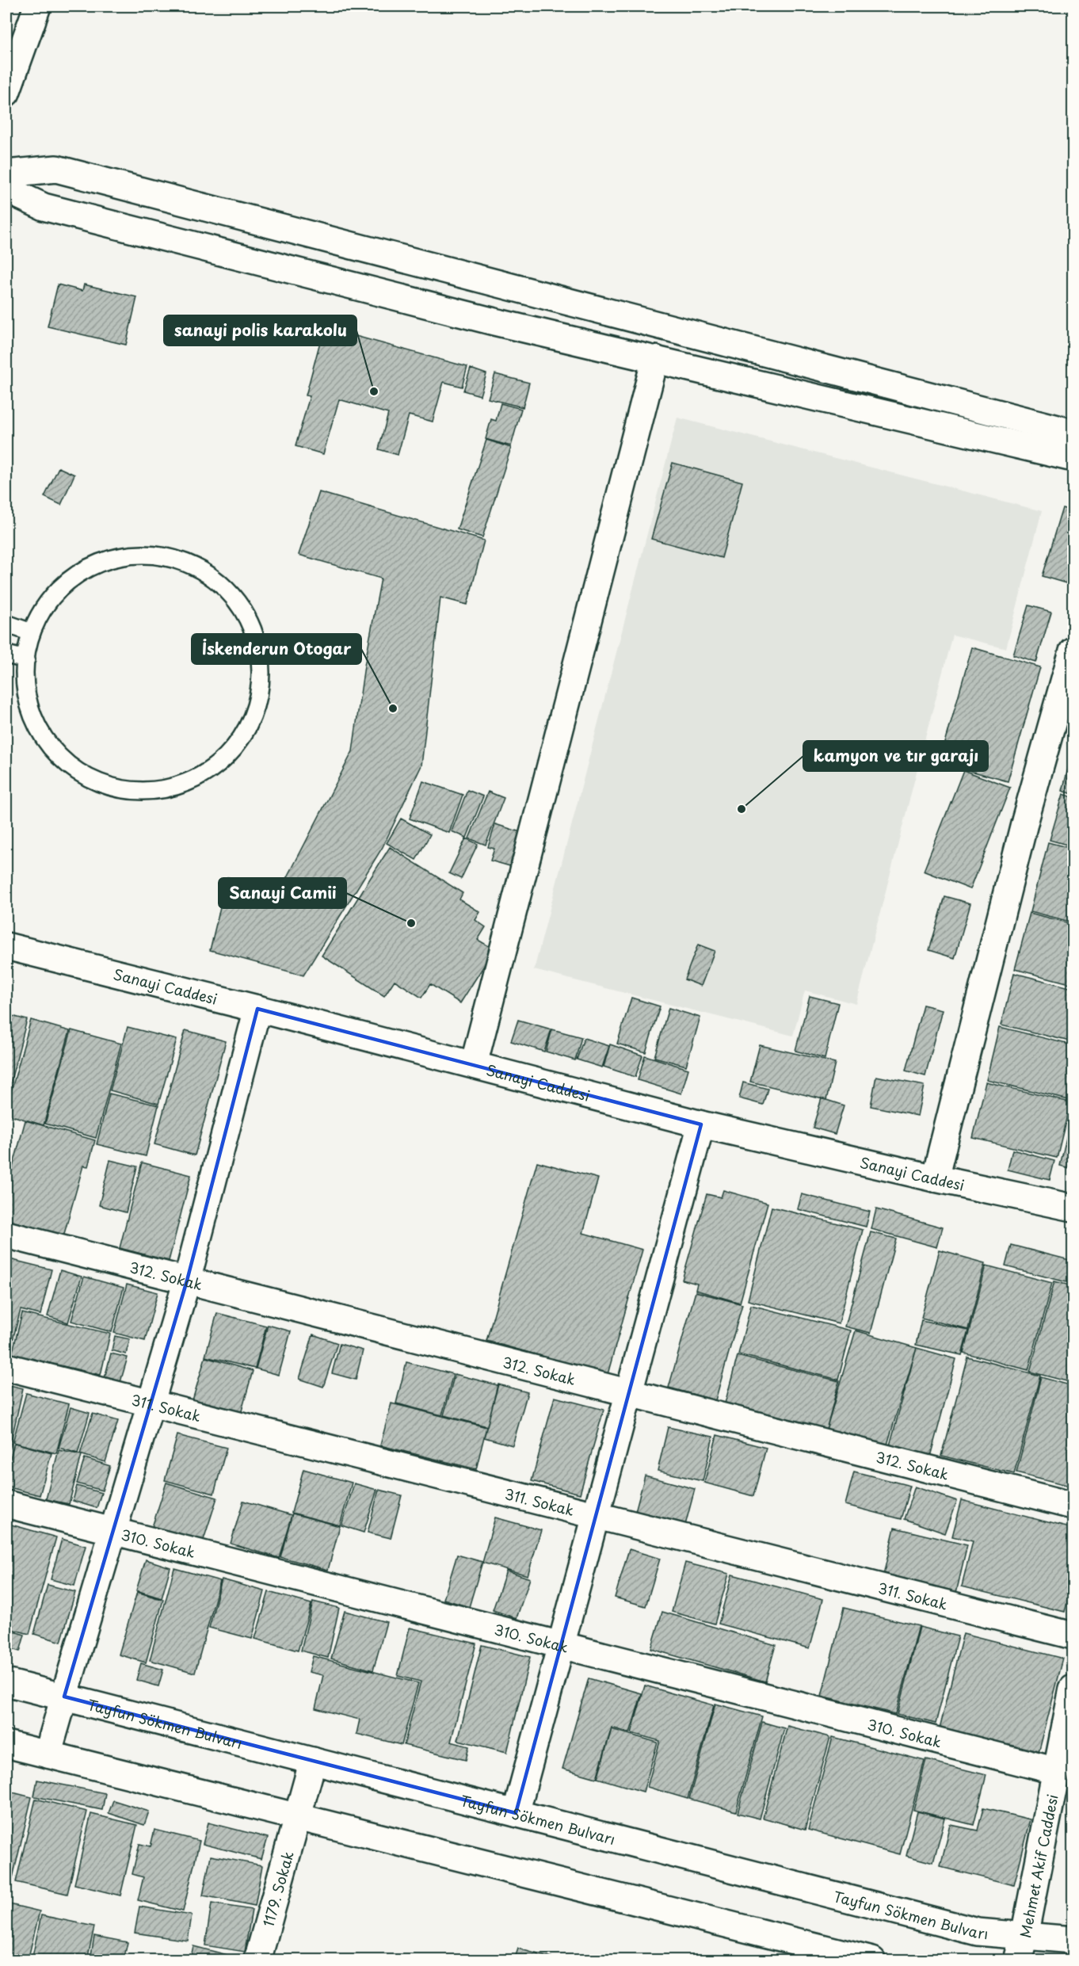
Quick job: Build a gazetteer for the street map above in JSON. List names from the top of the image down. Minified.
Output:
{"streets":{"street":["Sanayi Caddesi","312. Sokak","311. Sokak","310. Sokak","Tayfun Sökmen Bulvarı","Mehmet Akif Caddesi","1179. Sokak"]},"crossings":[["310. Sokak","Mehmet Akif Caddesi"],["Tayfun Sökmen Bulvarı","Mehmet Akif Caddesi"],["Tayfun Sökmen Bulvarı","1179. Sokak"]],"places":["sanayi polis karakolu","İskenderun Otogar","kamyon ve tır garajı","Sanayi Camii"]}
